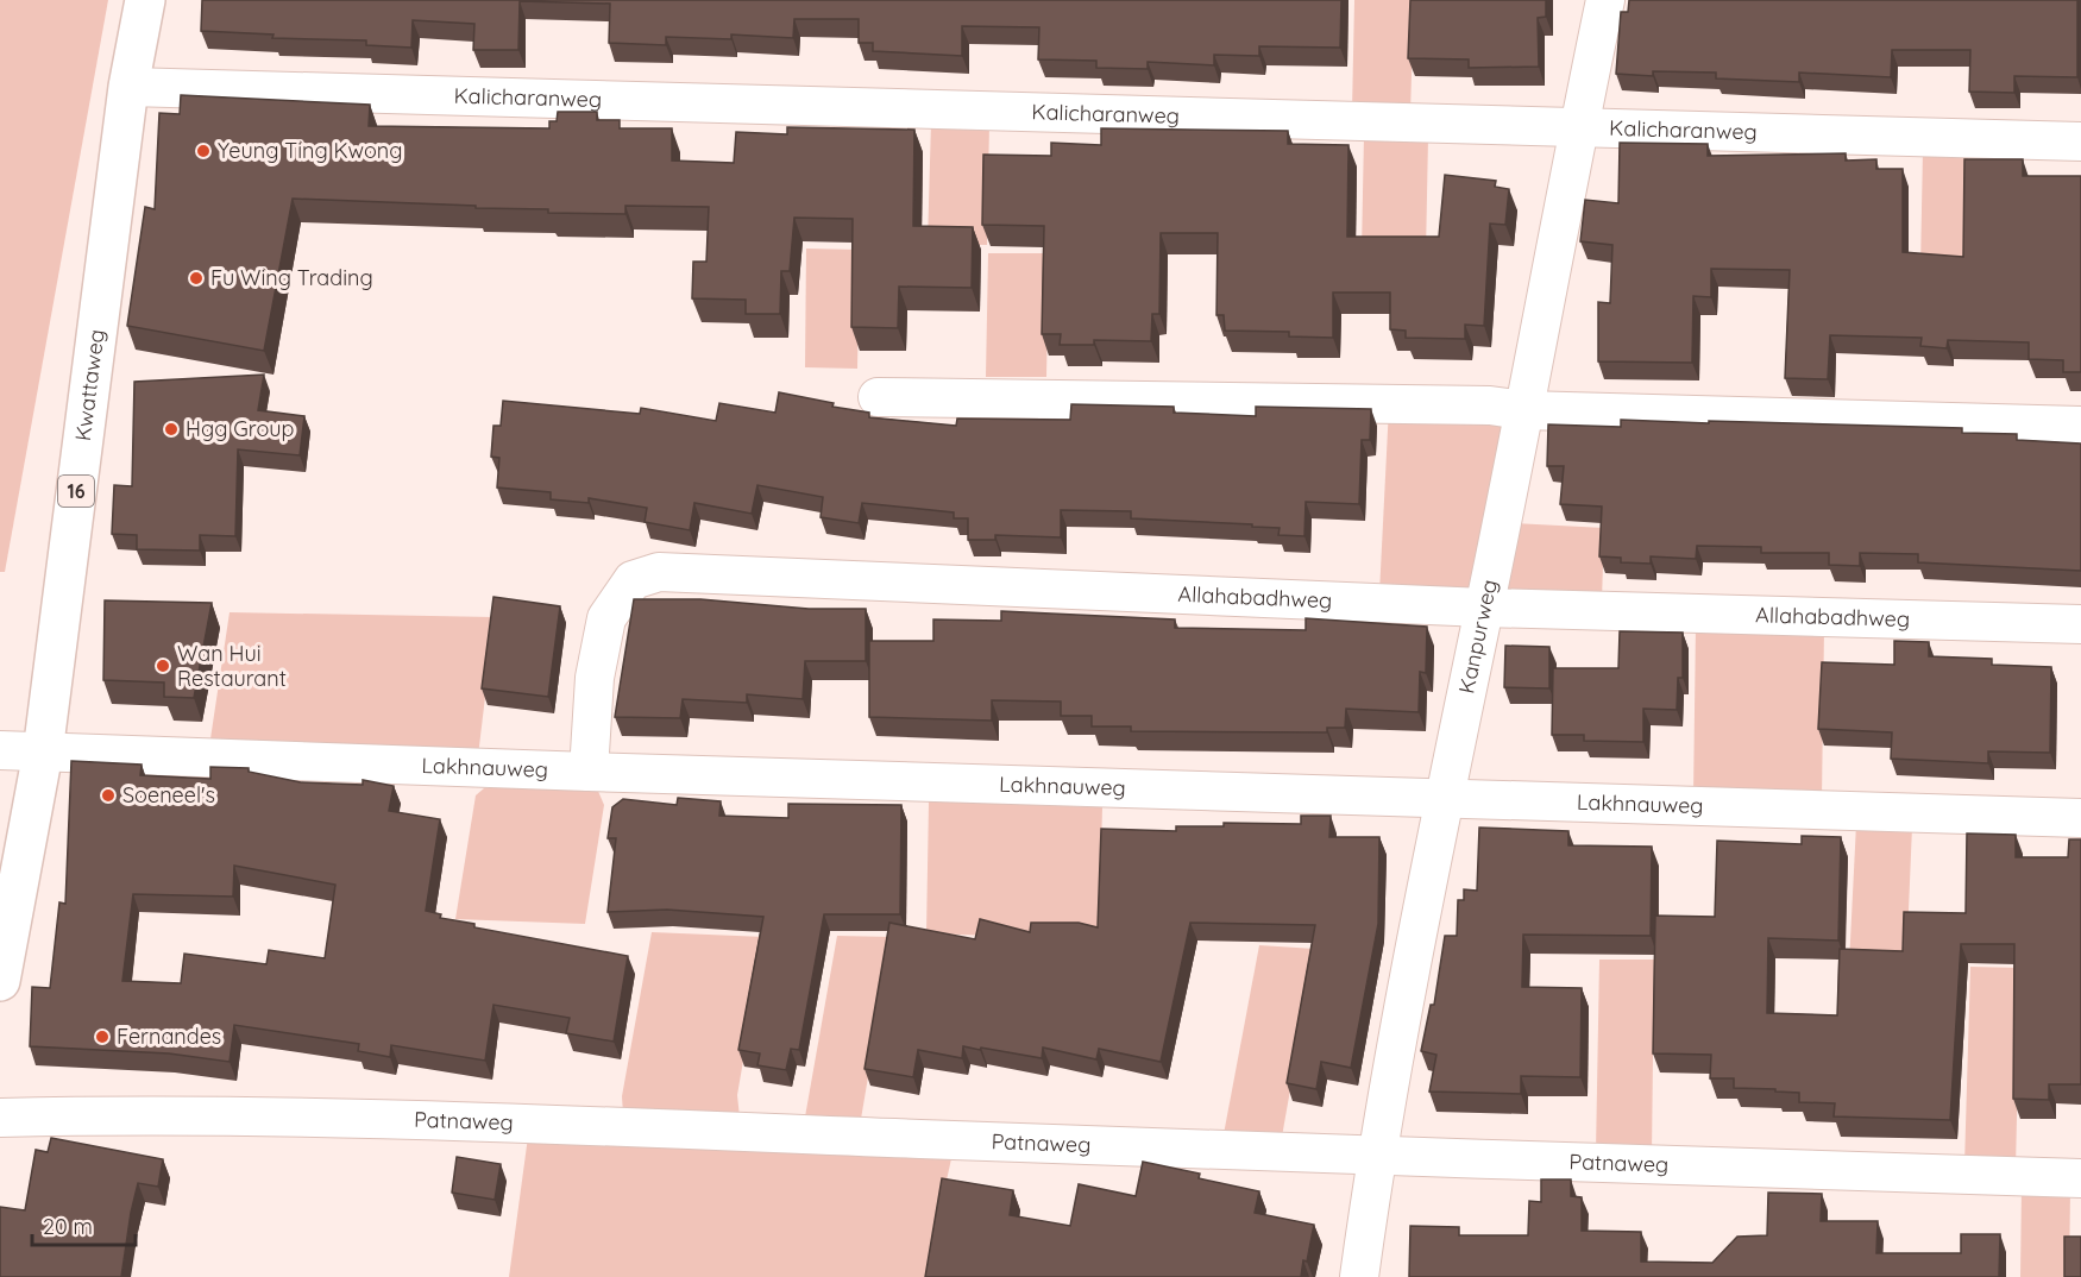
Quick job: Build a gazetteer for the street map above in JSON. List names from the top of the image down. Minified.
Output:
{"streets":{"main road":["Kwattaweg","16"],"street":["Kalicharanweg","Allahabadhweg","Kanpurweg","Lakhnauweg","Patnaweg"]},"crossings":[["Kalicharanweg","Kwattaweg"],["Kalicharanweg","Kanpurweg"],["Kwattaweg","Lakhnauweg"],["Allahabadhweg","Kanpurweg"],["Allahabadhweg","Lakhnauweg"],["Kanpurweg","Lakhnauweg"],["Kanpurweg","Patnaweg"]],"places":["Yeung Ting Kwong","Fu Wing Trading","Hgg Group","Wan Hui Restaurant","Soeneel's","Fernandes"],"scale_bar":"20 m"}
